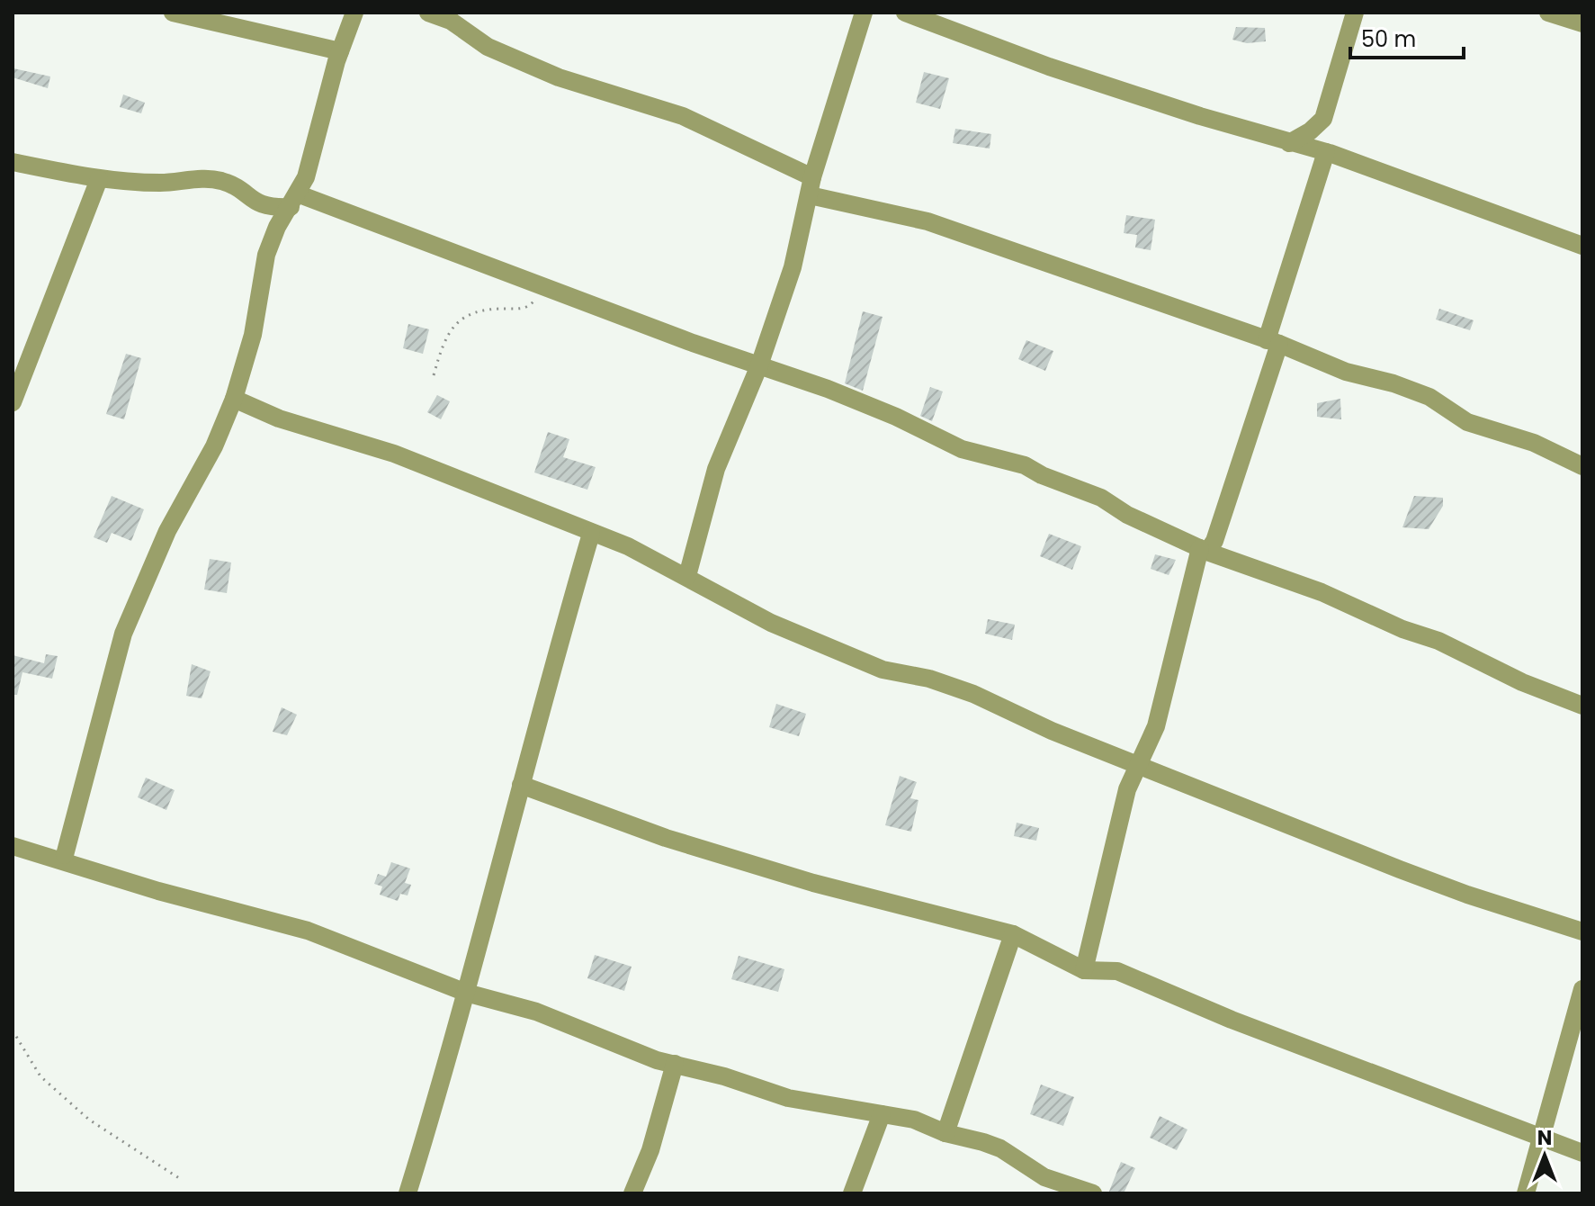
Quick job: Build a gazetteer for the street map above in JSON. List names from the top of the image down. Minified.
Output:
{"scale_bar":"50 m","north":"top"}
